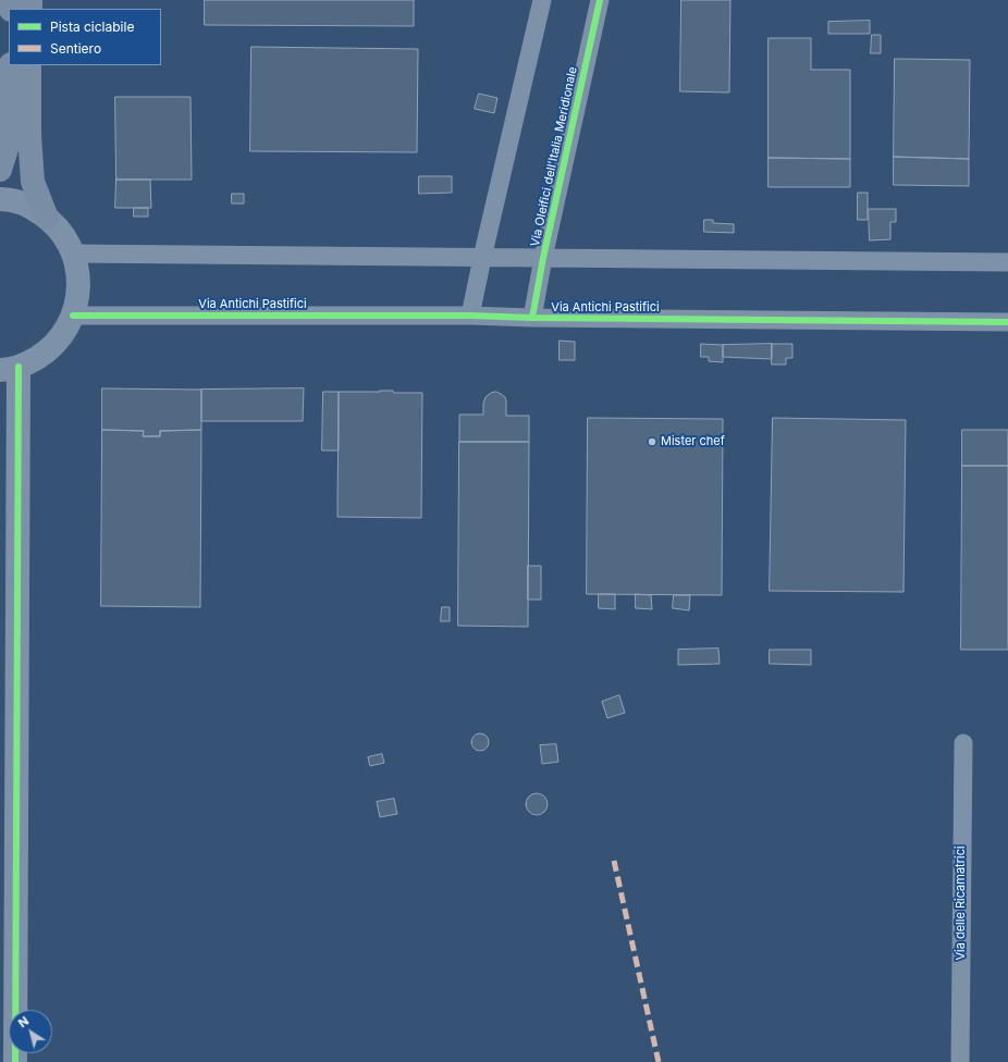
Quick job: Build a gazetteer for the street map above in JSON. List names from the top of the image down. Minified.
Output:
{"streets":{"street":["Via Oleifici dell'Italia Meridionale","Via Antichi Pastifici","Via delle Ricamatrici"]},"crossings":[["Via Oleifici dell'Italia Meridionale","Via Antichi Pastifici"]],"places":["Mister chef"],"legend":["Pista ciclabile","Sentiero"],"north":"top left"}
